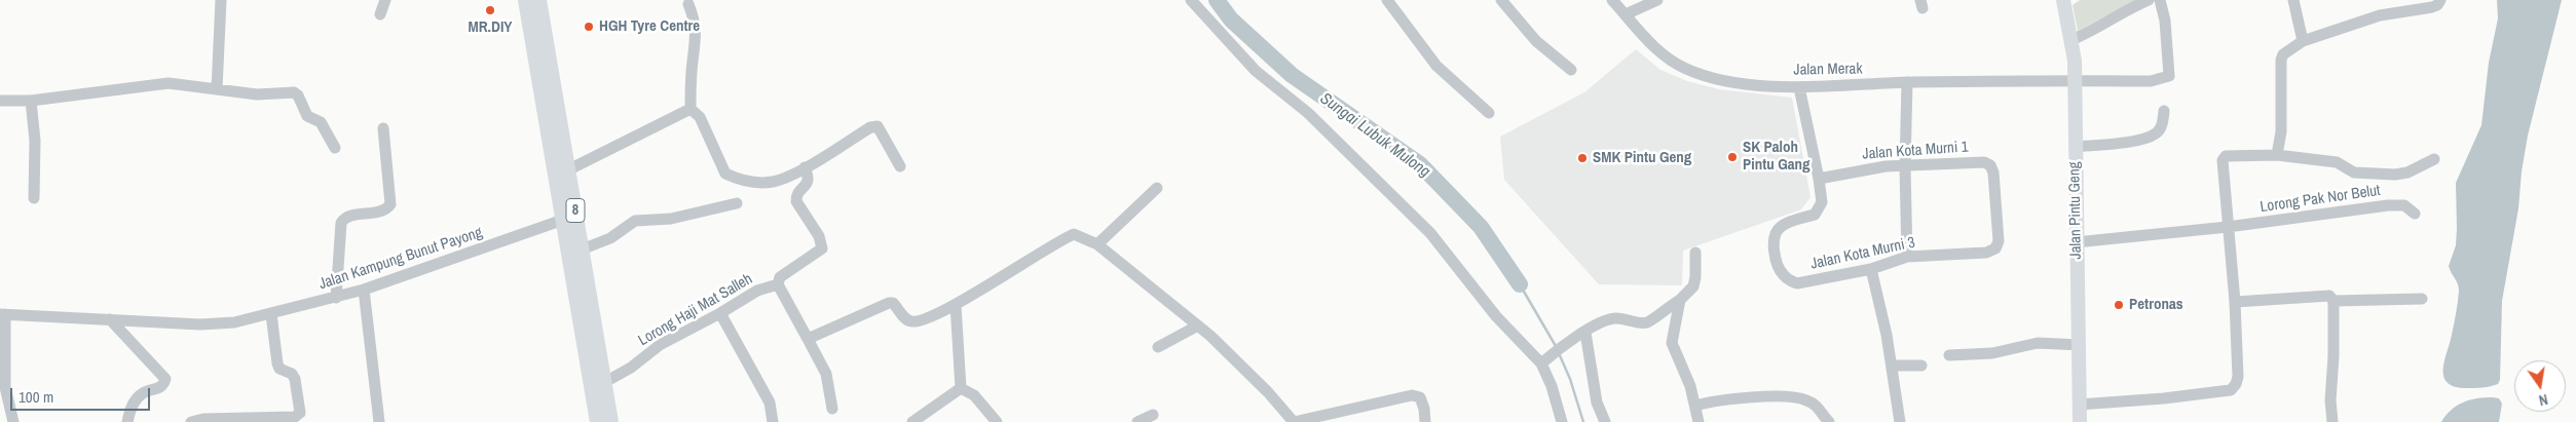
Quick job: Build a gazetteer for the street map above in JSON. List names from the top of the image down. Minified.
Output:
{"streets":{"main road":["8","Jalan Pintu Geng"],"street":["Jalan Merak","Jalan Kota Murni 1","Lorong Pak Nor Belut","Jalan Kota Murni 3","Jalan Kampung Bunut Payong","Lorong Haji Mat Salleh"]},"crossings":[["Jalan Merak","Jalan Pintu Geng"],["Jalan Kota Murni 1","Jalan Kota Murni 3"],["Lorong Pak Nor Belut","Jalan Pintu Geng"],["8","Jalan Kampung Bunut Payong"],["8","Lorong Haji Mat Salleh"]],"water":["Sungai Lubuk Mulong"],"places":["MR.DIY","HGH Tyre Centre","SK Paloh Pintu Gang","SMK Pintu Geng","Petronas"],"scale_bar":"100 m","north":"bottom"}
